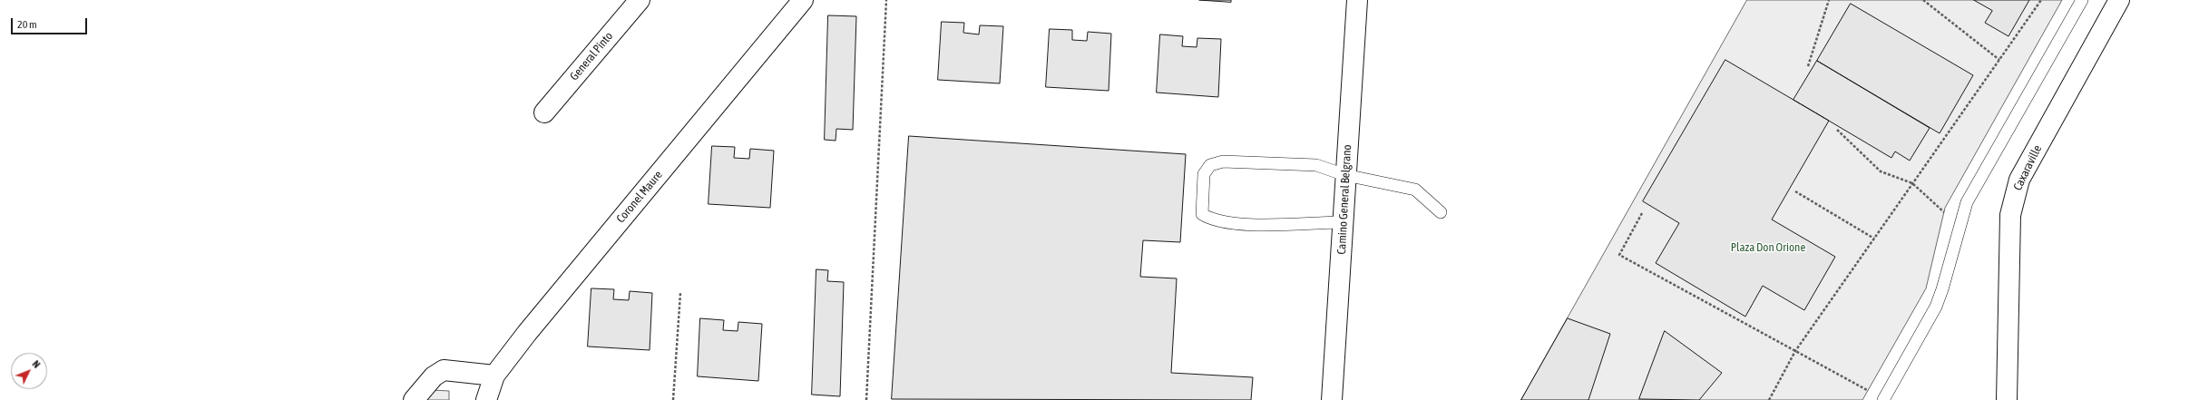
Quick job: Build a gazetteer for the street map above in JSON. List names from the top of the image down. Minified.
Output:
{"streets":{"street":["General Pinto","Caxaraville","Coronel Maure","Camino General Belgrano"]},"parks":["Plaza Don Orione"],"scale_bar":"20 m","north":"top right"}
